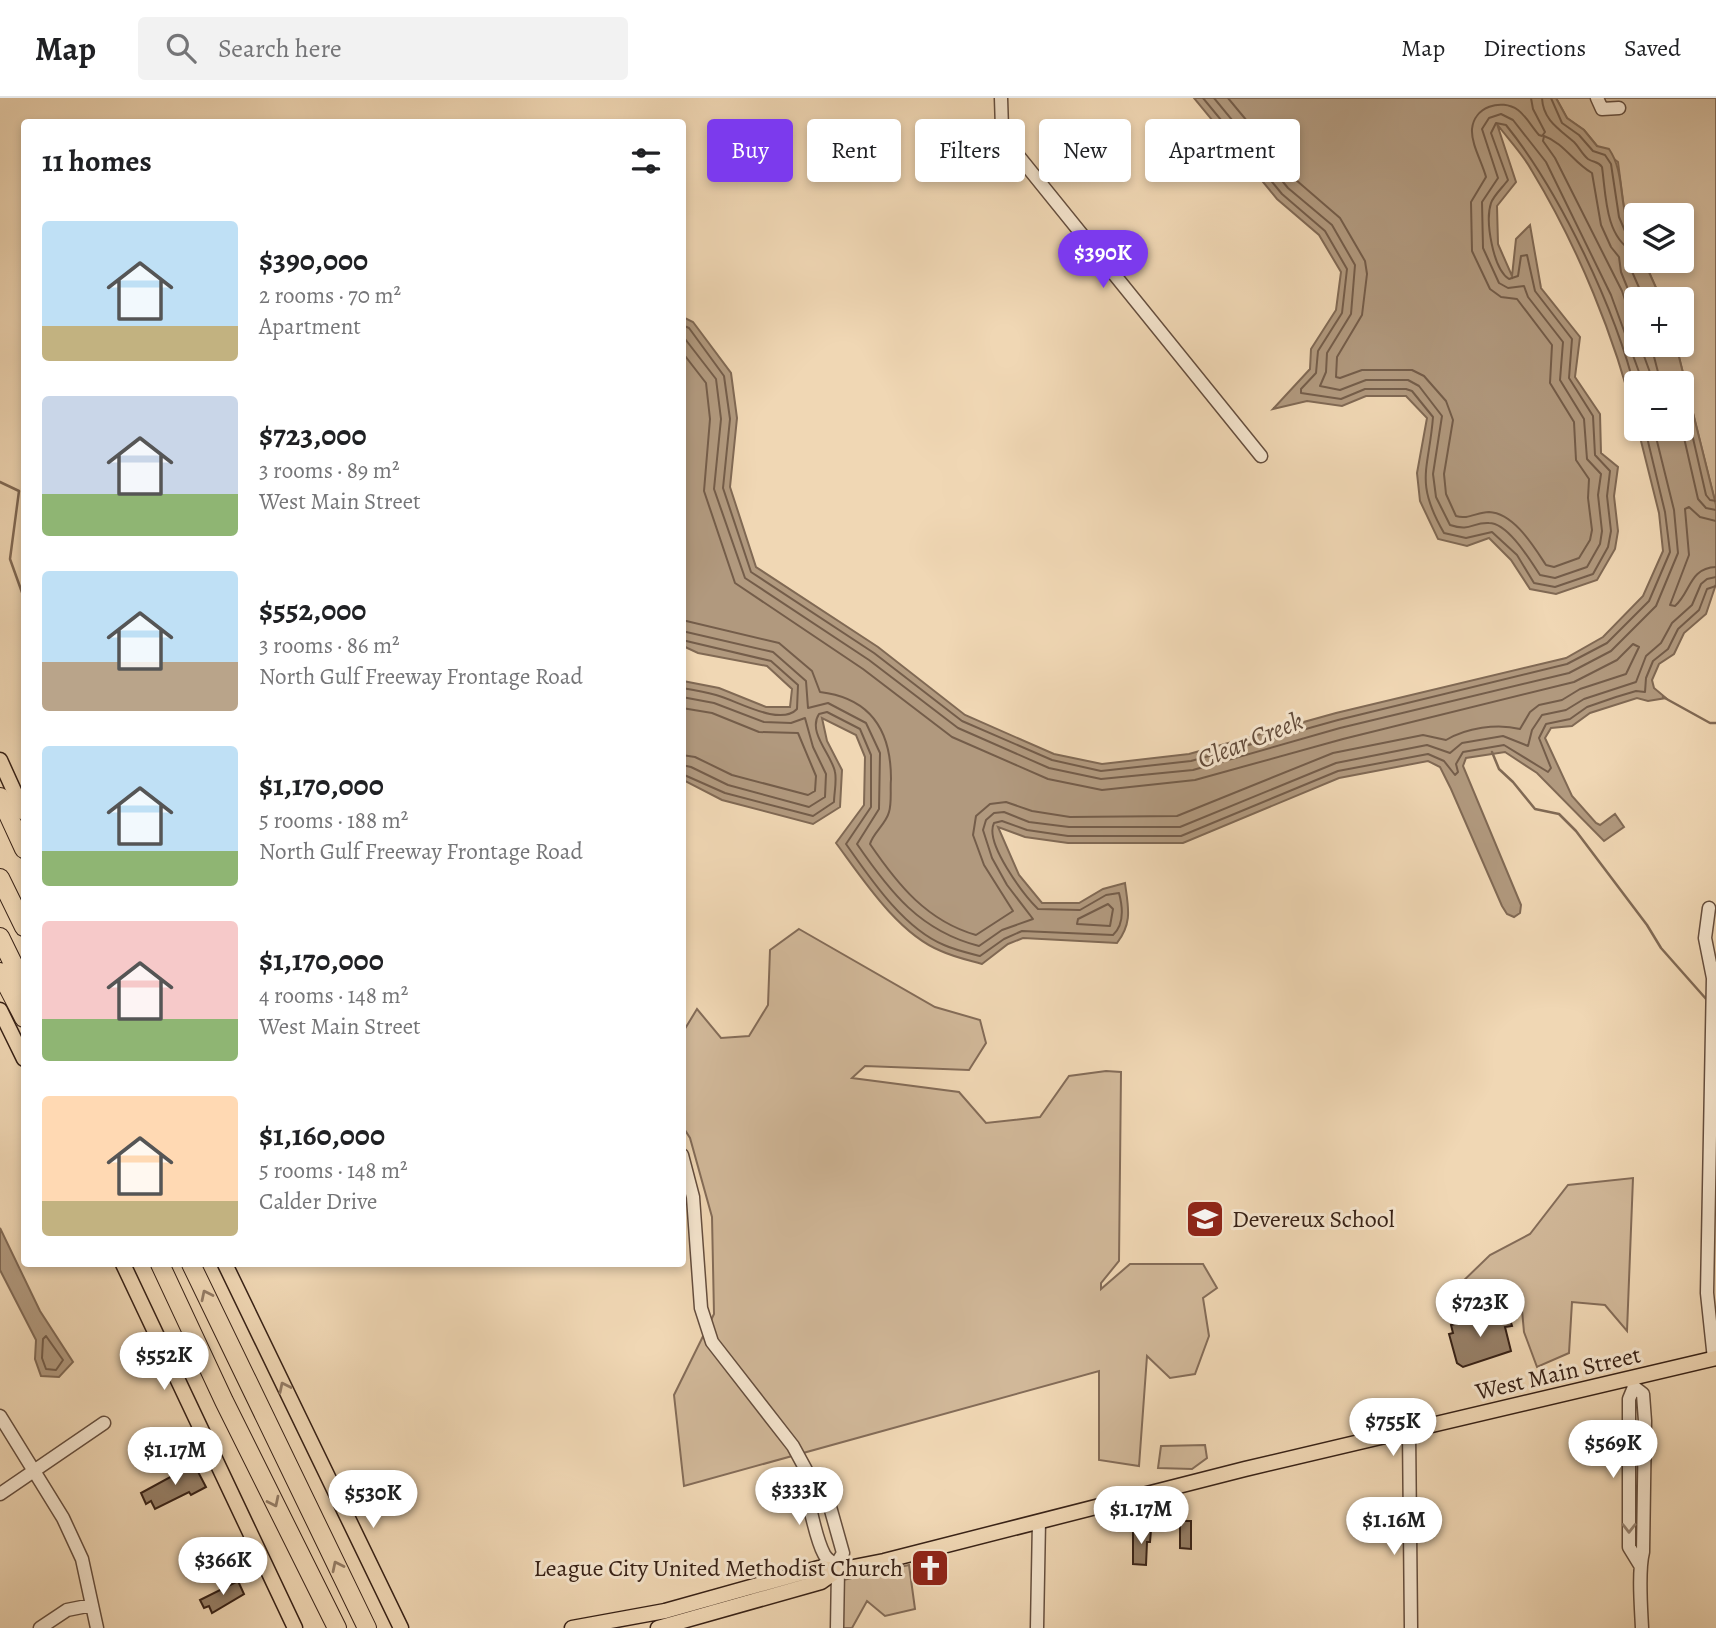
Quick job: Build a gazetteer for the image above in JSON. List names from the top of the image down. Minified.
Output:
{"streets":{"main road":["West Main Street"]},"water":["Clear Creek"],"places":{"school or university":["Devereux School"],"church":["League City United Methodist Church"]},"page":{"header":"Map","search":"Search here","nav":["Map","Directions","Saved"],"chip":["Buy","Rent","Filters","New","Apartment"],"heading":"11 homes","map_buttons":["+","−"],"list":[{"name":"$390,000","note":"2 rooms · 70 m² · Apartment"},{"name":"$723,000","note":"3 rooms · 89 m² · West Main Street"},{"name":"$552,000","note":"3 rooms · 86 m² · North Gulf Freeway Frontage Road"},{"name":"$1,170,000","note":"5 rooms · 188 m² · North Gulf Freeway Frontage Road"},{"name":"$1,170,000","note":"4 rooms · 148 m² · West Main Street"},{"name":"$1,160,000","note":"5 rooms · 148 m² · Calder Drive"}],"price":["$390K","$723K","$552K","$755K","$569K","$1.17M","$333K","$530K","$1.17M","$1.16M","$366K"]}}
